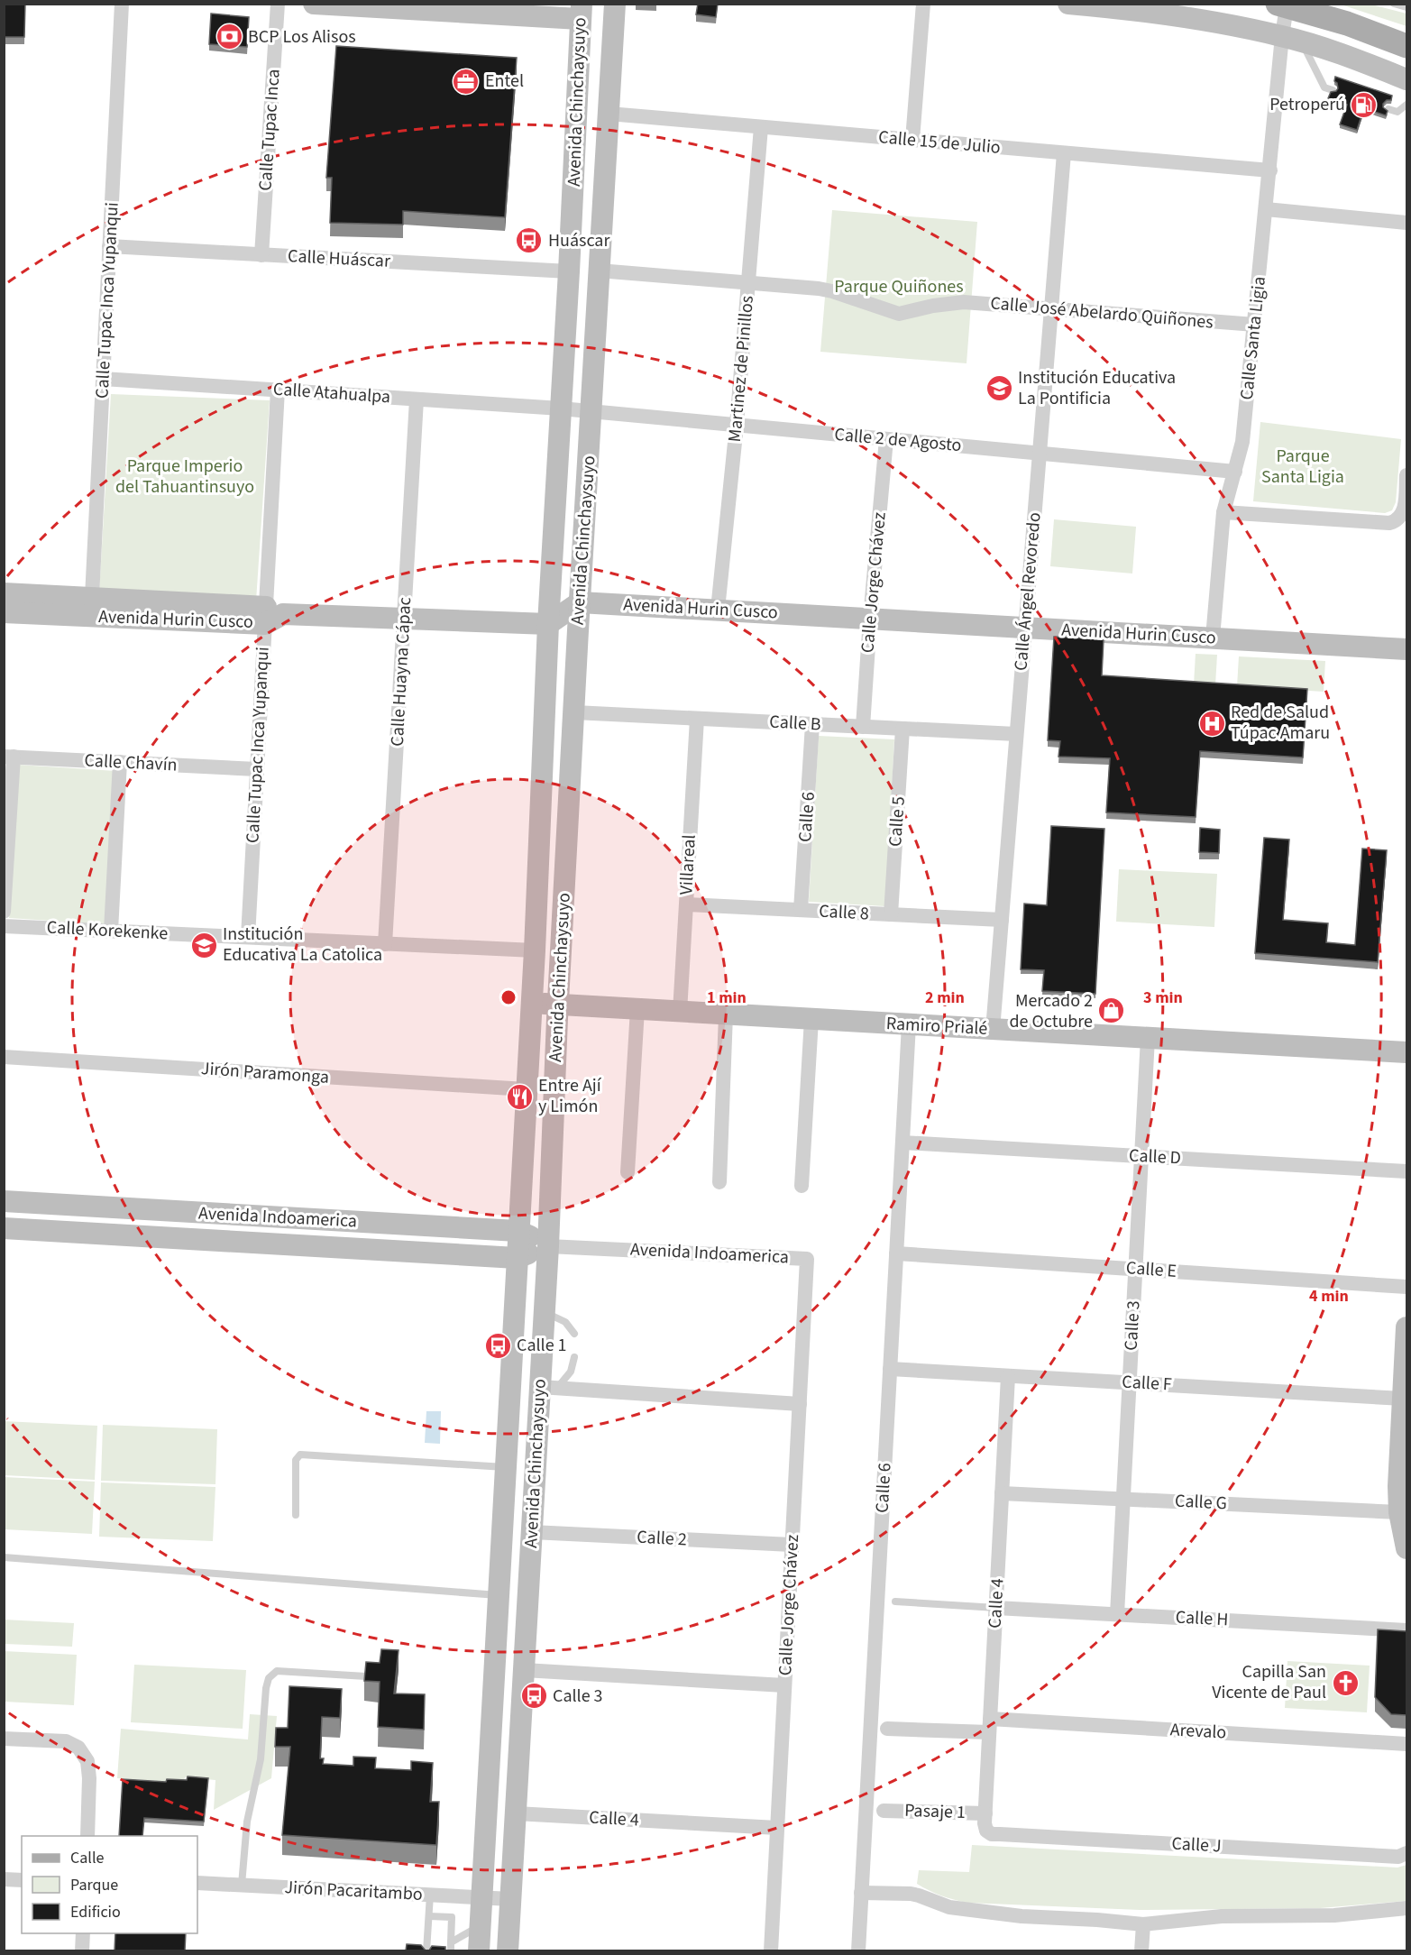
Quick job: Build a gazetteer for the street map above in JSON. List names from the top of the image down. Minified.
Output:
{"streets":{"main road":["Avenida Chinchaysuyo","Avenida Hurin Cusco","Ramiro Prialé","Avenida Indoamerica"],"street":["Calle Tupac Inca","Calle 15 de Julio","Calle Huáscar","Calle Tupac Inca Yupanqui","Calle José Abelardo Quiñones","Calle Santa Ligia","Martinez de Pinillos","Calle Atahualpa","Calle 2 de Agosto","Calle Jorge Chávez","Calle Ángel Revoredo","Calle Huayna Cápac","Calle B","Calle Chavín","Calle 6","Calle 5","Villareal","Calle 8","Calle Korekenke","Jirón Paramonga","Calle D","Calle E","Calle 3","Calle F","Calle G","Calle 2","Calle 4","Calle H","Arevalo","Pasaje 1","Calle J","Jirón Pacaritambo"]},"crossings":[["Avenida Chinchaysuyo","Calle 15 de Julio"],["Avenida Chinchaysuyo","Calle Huáscar"],["Avenida Chinchaysuyo","Calle José Abelardo Quiñones"],["Avenida Chinchaysuyo","Calle Atahualpa"],["Avenida Chinchaysuyo","Calle 2 de Agosto"],["Avenida Chinchaysuyo","Avenida Hurin Cusco"],["Avenida Chinchaysuyo","Calle B"],["Avenida Chinchaysuyo","Calle Korekenke"],["Avenida Chinchaysuyo","Ramiro Prialé"],["Avenida Chinchaysuyo","Jirón Paramonga"],["Avenida Chinchaysuyo","Avenida Indoamerica"],["Avenida Chinchaysuyo","Calle 2"],["Avenida Chinchaysuyo","Calle 4"],["Avenida Chinchaysuyo","Jirón Pacaritambo"],["Calle Tupac Inca","Calle Huáscar"],["Calle 15 de Julio","Calle Santa Ligia"],["Calle 15 de Julio","Martinez de Pinillos"],["Calle 15 de Julio","Calle Ángel Revoredo"],["Calle Huáscar","Calle Tupac Inca Yupanqui"],["Calle Tupac Inca Yupanqui","Calle Atahualpa"],["Calle Tupac Inca Yupanqui","Avenida Hurin Cusco"],["Calle Tupac Inca Yupanqui","Calle Chavín"],["Calle Tupac Inca Yupanqui","Calle Korekenke"],["Calle José Abelardo Quiñones","Calle Santa Ligia"],["Calle José Abelardo Quiñones","Martinez de Pinillos"],["Calle José Abelardo Quiñones","Calle Ángel Revoredo"],["Calle Santa Ligia","Calle 2 de Agosto"],["Calle Santa Ligia","Avenida Hurin Cusco"],["Martinez de Pinillos","Calle 2 de Agosto"],["Martinez de Pinillos","Avenida Hurin Cusco"],["Calle Atahualpa","Calle 2 de Agosto"],["Calle Atahualpa","Calle Huayna Cápac"],["Calle 2 de Agosto","Calle Jorge Chávez"],["Calle 2 de Agosto","Calle Ángel Revoredo"],["Calle Jorge Chávez","Avenida Hurin Cusco"],["Calle Jorge Chávez","Calle B"],["Calle Jorge Chávez","Avenida Indoamerica"],["Calle Jorge Chávez","Calle 2"],["Calle Jorge Chávez","Calle 4"],["Calle Ángel Revoredo","Avenida Hurin Cusco"],["Calle Ángel Revoredo","Calle B"],["Calle Ángel Revoredo","Calle 8"],["Calle Ángel Revoredo","Ramiro Prialé"],["Avenida Hurin Cusco","Calle Huayna Cápac"],["Calle Huayna Cápac","Calle Korekenke"],["Calle B","Calle 6"],["Calle B","Calle 5"],["Calle B","Villareal"],["Calle 6","Calle 8"],["Calle 6","Ramiro Prialé"],["Calle 6","Calle D"],["Calle 6","Calle E"],["Calle 6","Calle F"],["Calle 5","Calle 8"],["Villareal","Calle 8"],["Villareal","Ramiro Prialé"],["Ramiro Prialé","Calle 3"],["Calle D","Calle 3"],["Calle E","Calle 3"],["Calle 3","Calle F"],["Calle 3","Calle G"],["Calle 3","Calle H"],["Calle F","Calle 4"],["Calle G","Calle 4"],["Calle 4","Calle H"],["Calle 4","Arevalo"],["Calle 4","Pasaje 1"],["Calle 4","Calle J"]],"parks":["Parque Quiñones","Parque Santa Ligia","Parque Imperio del Tahuantinsuyo"],"places":{"bank":["BCP Los Alisos"],"office":["Entel"],"fuel station":["Petroperú"],"bus stop":["Huáscar","Calle 1","Calle 3"],"school or university":["Institución Educativa La Pontificia","Institución Educativa La Catolica"],"hospital":["Red de Salud Túpac Amaru"],"shop":["Mercado 2 de Octubre"],"restaurant":["Entre Ají y Limón"],"church":["Capilla San Vicente de Paul"]},"legend":["Calle","Parque","Edificio"],"rings":["1 min","2 min","3 min","4 min"]}
